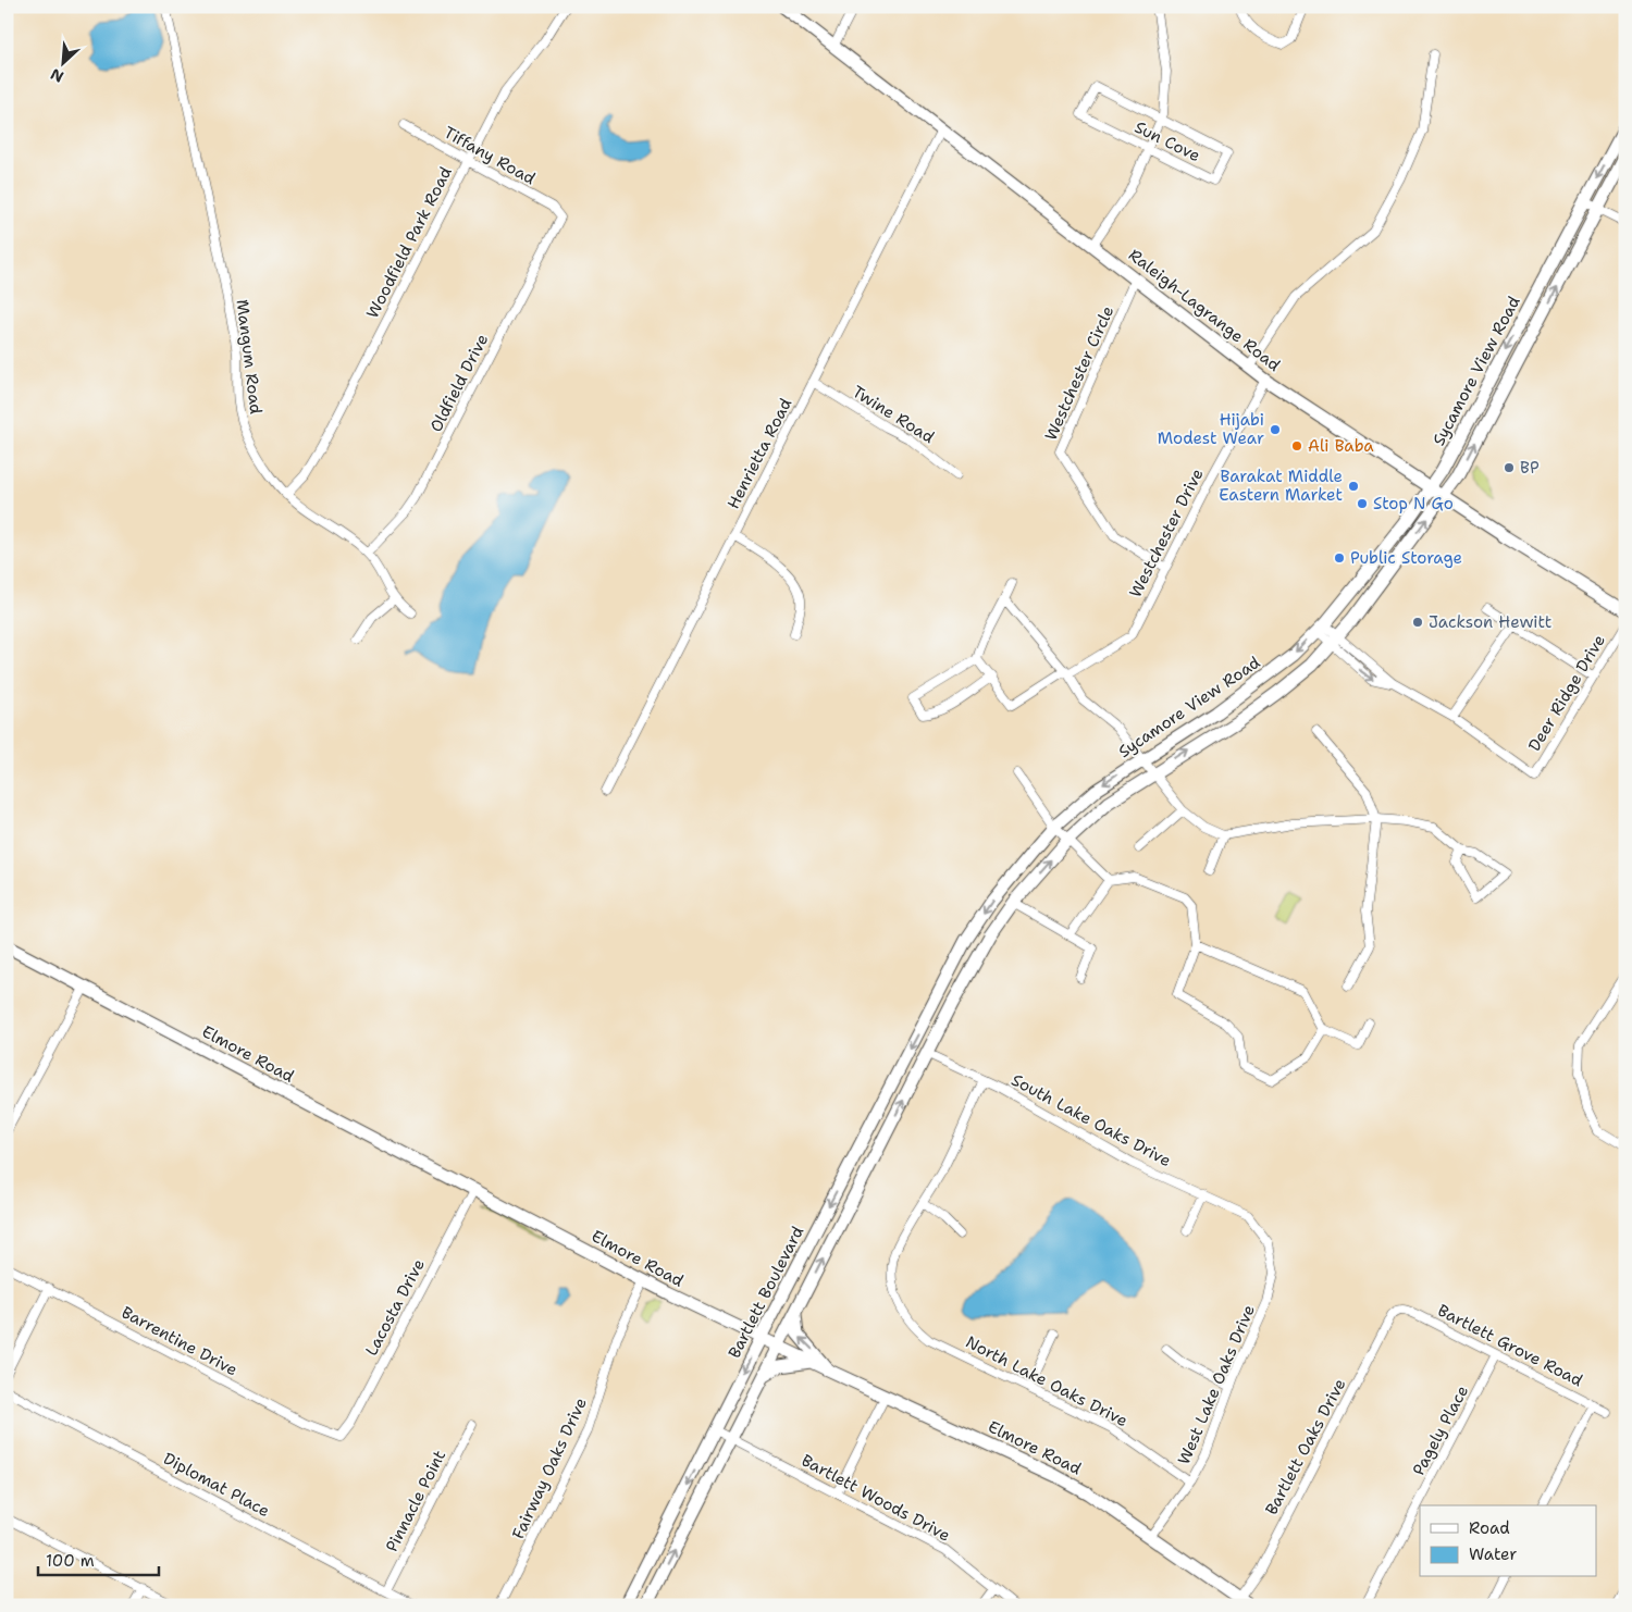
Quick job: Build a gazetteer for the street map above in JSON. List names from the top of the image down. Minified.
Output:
{"streets":{"main road":["Raleigh-Lagrange Road","Sycamore View Road","Elmore Road","Bartlett Boulevard"],"street":["Sun Cove","Tiffany Road","Woodfield Park Road","Mangum Road","Westchester Circle","Oldfield Drive","Twine Road","Henrietta Road","Westchester Drive","Deer Ridge Drive","South Lake Oaks Drive","Lacosta Drive","Barrentine Drive","Bartlett Grove Road","North Lake Oaks Drive","West Lake Oaks Drive","Pagely Place","Bartlett Oaks Drive","Fairway Oaks Drive","Diplomat Place","Bartlett Woods Drive","Pinnacle Point"]},"crossings":[["Tiffany Road","Woodfield Park Road"],["Tiffany Road","Oldfield Drive"],["Woodfield Park Road","Mangum Road"],["Raleigh-Lagrange Road","Sycamore View Road"],["Raleigh-Lagrange Road","Westchester Circle"],["Raleigh-Lagrange Road","Henrietta Road"],["Raleigh-Lagrange Road","Westchester Drive"],["Mangum Road","Oldfield Drive"],["Sycamore View Road","South Lake Oaks Drive"],["Sycamore View Road","Bartlett Boulevard"],["Westchester Circle","Westchester Drive"],["Twine Road","Henrietta Road"],["Elmore Road","Bartlett Boulevard"],["Elmore Road","Lacosta Drive"],["Elmore Road","West Lake Oaks Drive"],["Elmore Road","Bartlett Oaks Drive"],["Elmore Road","Fairway Oaks Drive"],["South Lake Oaks Drive","West Lake Oaks Drive"],["Bartlett Boulevard","Bartlett Woods Drive"],["Lacosta Drive","Barrentine Drive"],["Bartlett Grove Road","Pagely Place"],["Bartlett Grove Road","Bartlett Oaks Drive"],["North Lake Oaks Drive","West Lake Oaks Drive"],["Diplomat Place","Pinnacle Point"]],"places":["Hijabi Modest Wear","Ali Baba","BP","Barakat Middle Eastern Market","Stop N Go","Public Storage","Jackson Hewitt"],"legend":["Road","Water"],"scale_bar":"100 m","north":"bottom left"}
